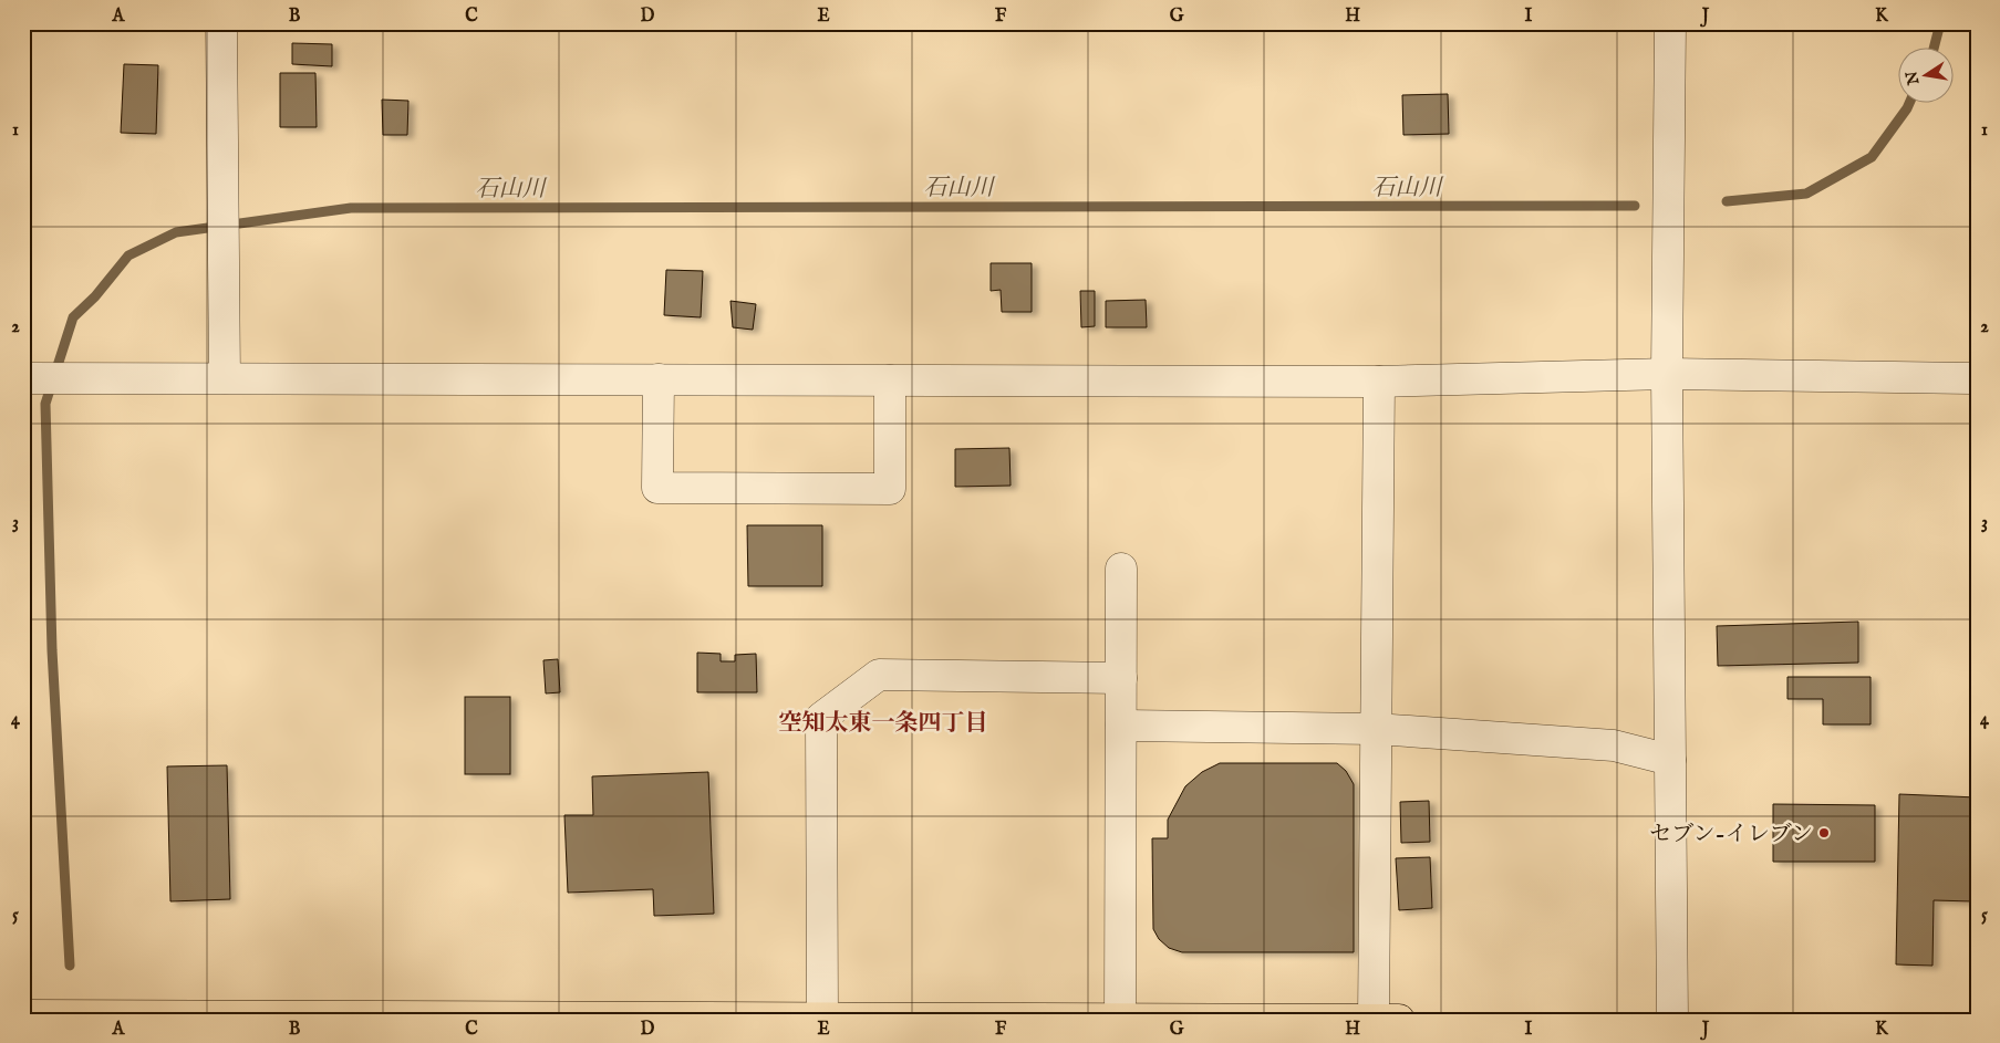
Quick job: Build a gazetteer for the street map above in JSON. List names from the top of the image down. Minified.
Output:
{"districts":["空知太東一条四丁目"],"water":["石山川"],"places":["セブン-イレブン"],"north":"left","grid":{"columns":["A","B","C","D","E","F","G","H","I","J","K"],"rows":["1","2","3","4","5"]}}
